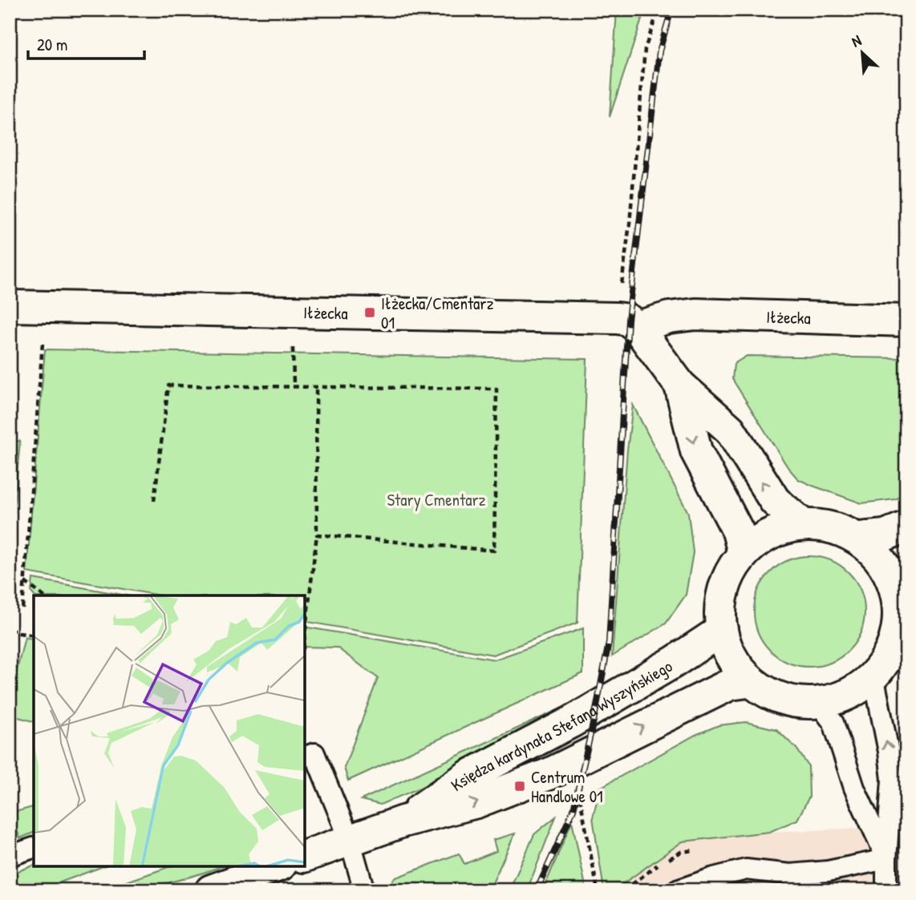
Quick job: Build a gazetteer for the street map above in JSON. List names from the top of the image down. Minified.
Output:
{"streets":{"main road":["Iłżecka","Księdza kardynała Stefana Wyszyńskiego"]},"parks":["Stary Cmentarz"],"places":{"transit":["Iłżecka/Cmentarz 01","Centrum Handlowe 01"]},"scale_bar":"20 m","north":"top left"}
